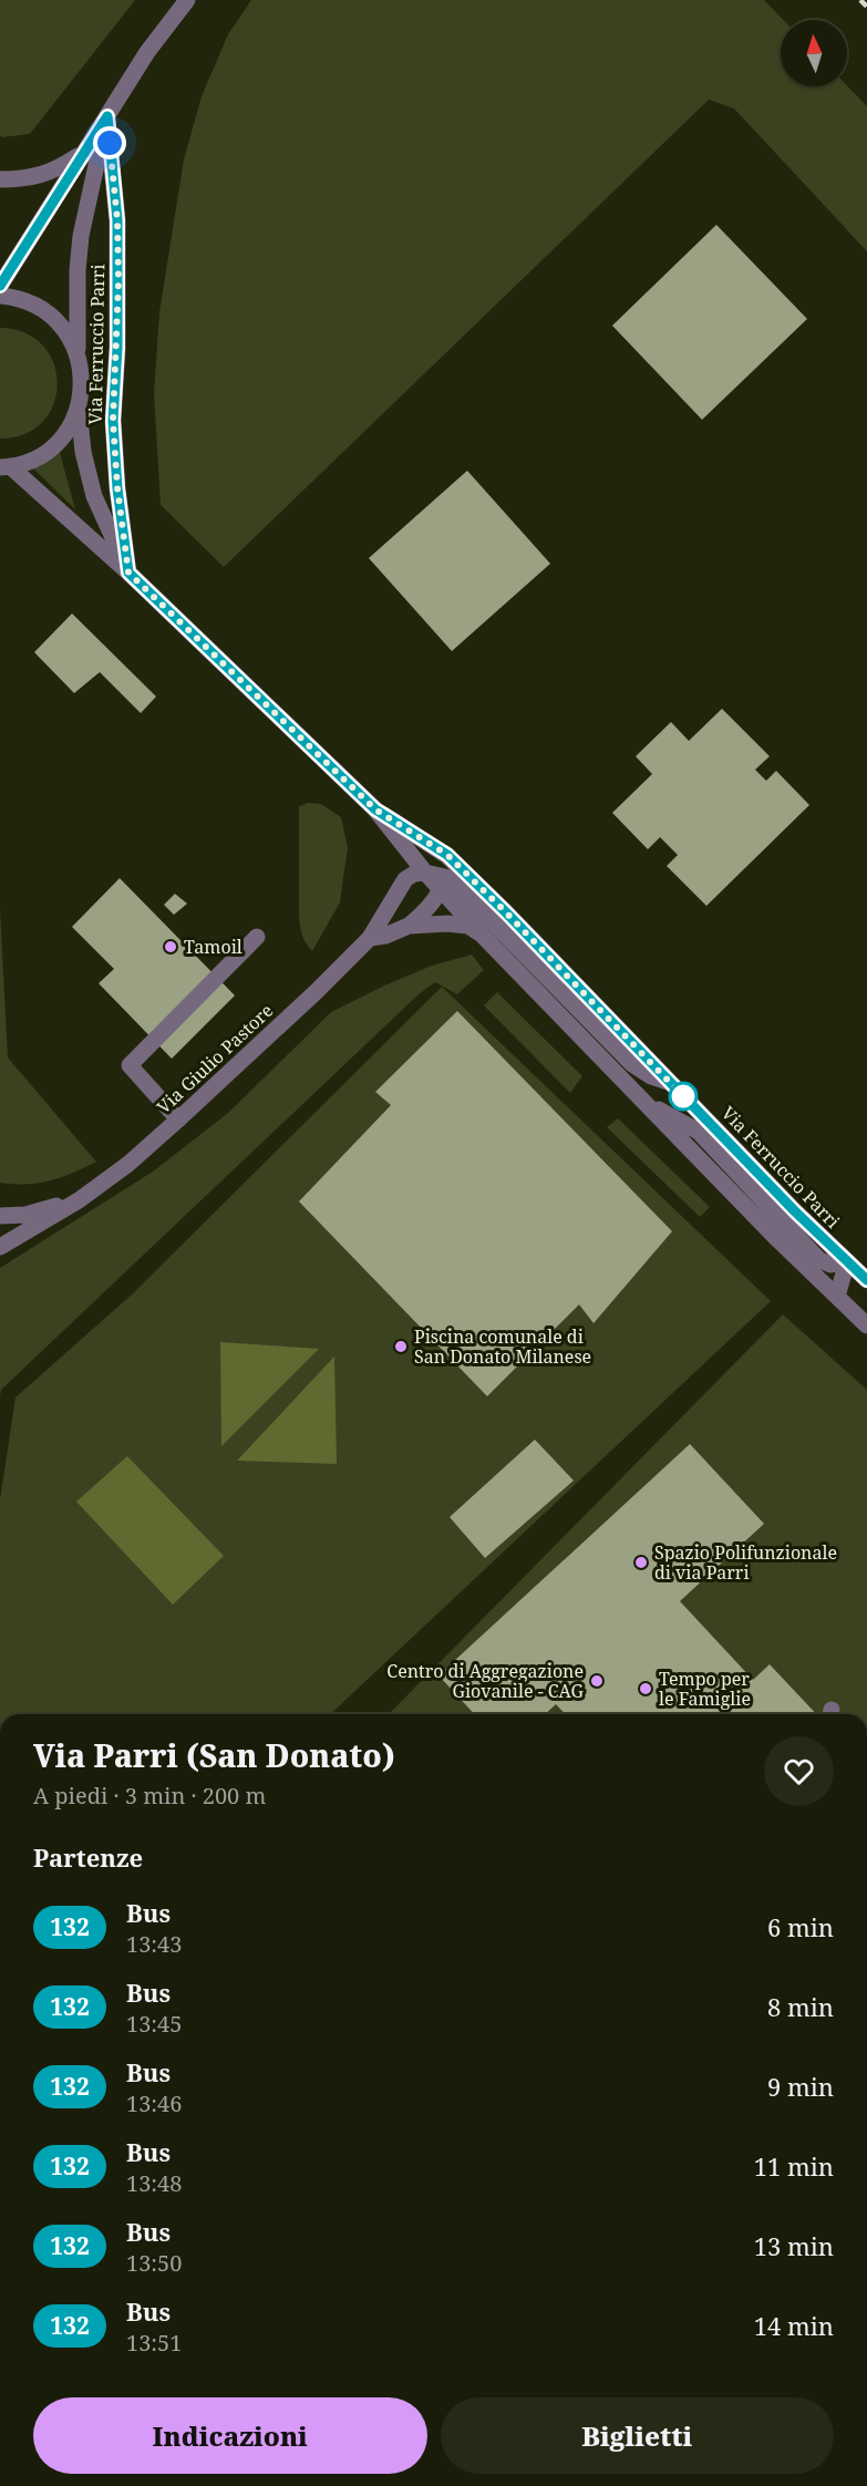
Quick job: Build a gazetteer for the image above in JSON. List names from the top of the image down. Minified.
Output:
{"streets":{"street":["Via Ferruccio Parri","Via Giulio Pastore"]},"crossings":[["Via Ferruccio Parri","Via Giulio Pastore"]],"places":["Tamoil","Piscina comunale di San Donato Milanese","Spazio Polifunzionale di via Parri","Centro di Aggregazione Giovanile - CAG","Tempo per le Famiglie"],"lines":["bus line 132"],"north":"top","page":{"heading":[["Via Parri (San Donato)","A piedi · 3 min · 200 m"],"Partenze"],"list":[{"mark":"132","name":"Bus","note":"13:43","value":"6 min"},{"mark":"132","name":"Bus","note":"13:45","value":"8 min"},{"mark":"132","name":"Bus","note":"13:46","value":"9 min"},{"mark":"132","name":"Bus","note":"13:48","value":"11 min"},{"mark":"132","name":"Bus","note":"13:50","value":"13 min"},{"mark":"132","name":"Bus","note":"13:51","value":"14 min"}],"buttons":["Indicazioni","Biglietti"]}}
